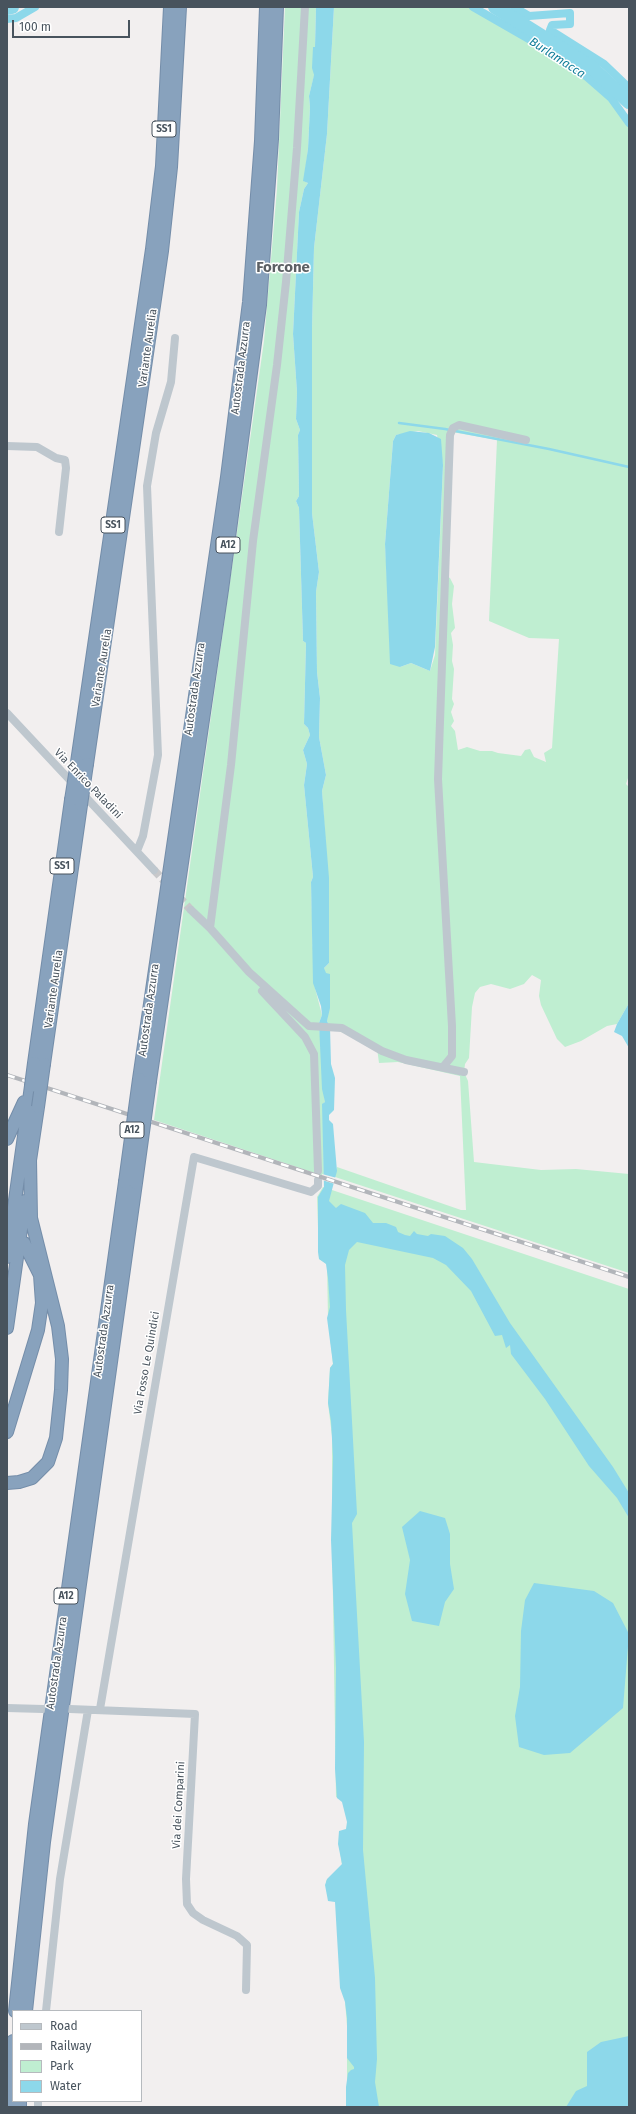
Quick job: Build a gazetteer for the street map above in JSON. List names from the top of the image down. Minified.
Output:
{"streets":{"highway":["SS1","Variante Aurelia","Autostrada Azzurra","A12"],"street":["Via Enrico Paladini","Via Fosso Le Quindici","Via dei Comparini"]},"crossings":[["Via Fosso Le Quindici","Via dei Comparini"]],"districts":["Forcone"],"water":["Burlamacca"],"legend":["Road","Railway","Park","Water"],"scale_bar":"100 m"}
